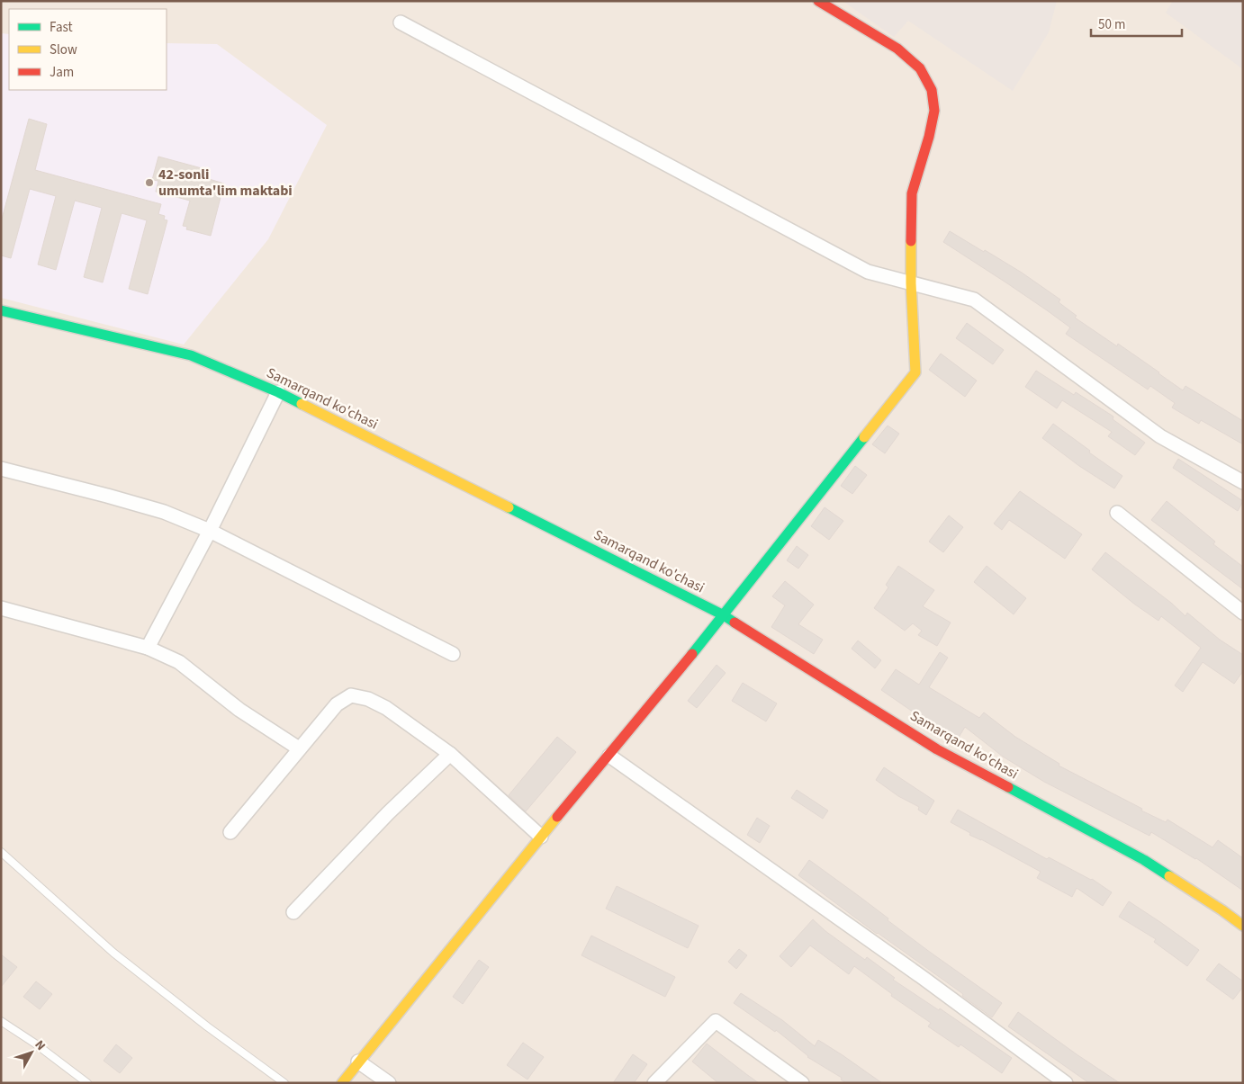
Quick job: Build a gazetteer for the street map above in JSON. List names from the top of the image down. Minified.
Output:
{"streets":{"street":["Samarqand ko'chasi"]},"places":["42-sonli umumta'lim maktabi"],"legend":["Fast","Slow","Jam"],"scale_bar":"50 m","north":"top right"}
